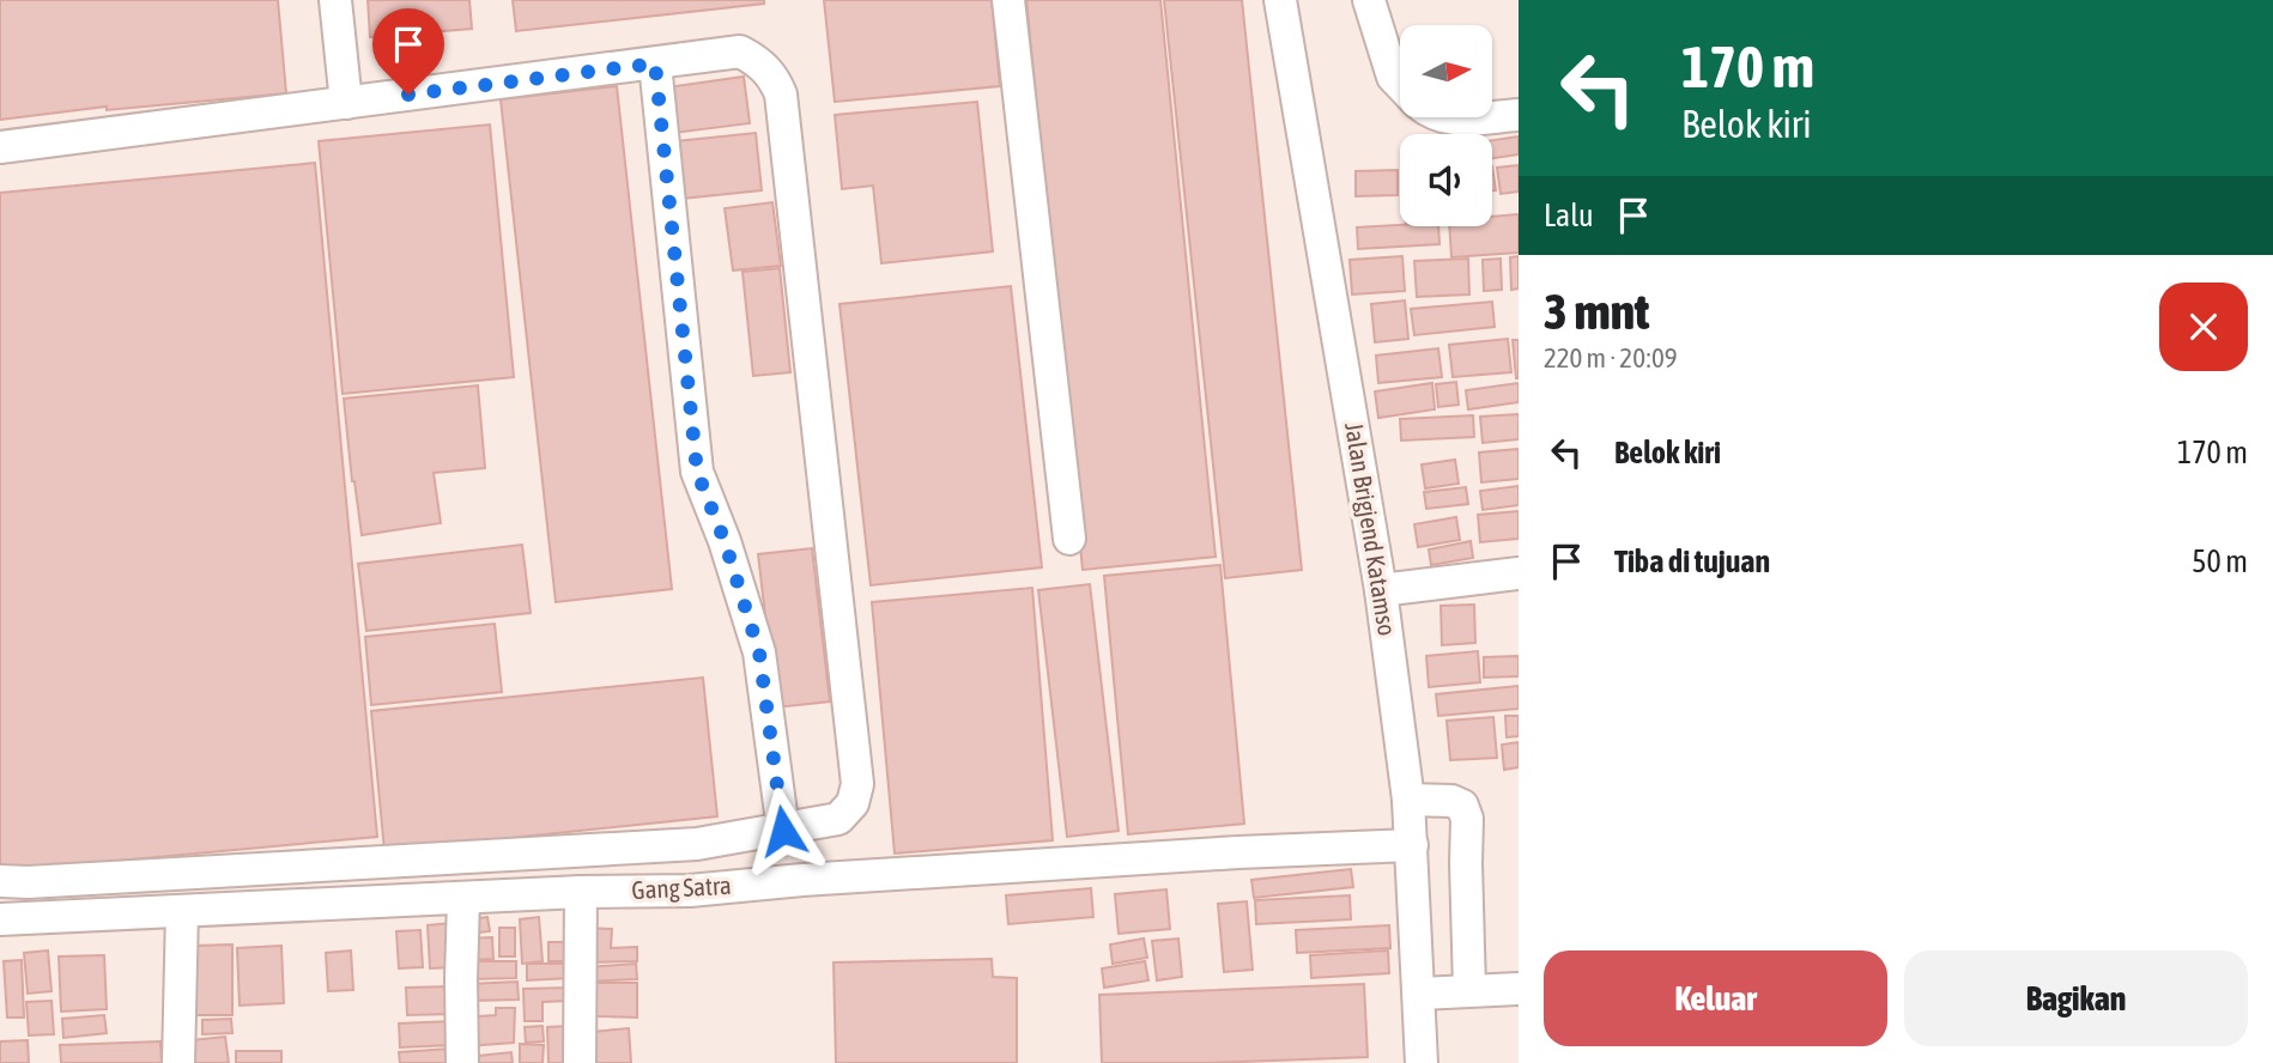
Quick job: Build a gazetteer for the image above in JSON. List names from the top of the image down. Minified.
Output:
{"streets":{"street":["Jalan Brigjend Katamso","Gang Satra"]},"crossings":[["Jalan Brigjend Katamso","Gang Satra"]],"north":"right","page":{"turn":["170 m","Belok kiri"],"then":"Lalu","heading":["3 mnt","220 m · 20:09"],"list":[{"name":"Belok kiri","value":"170 m"},{"name":"Tiba di tujuan","value":"50 m"}],"buttons":["Keluar","Bagikan"]}}
